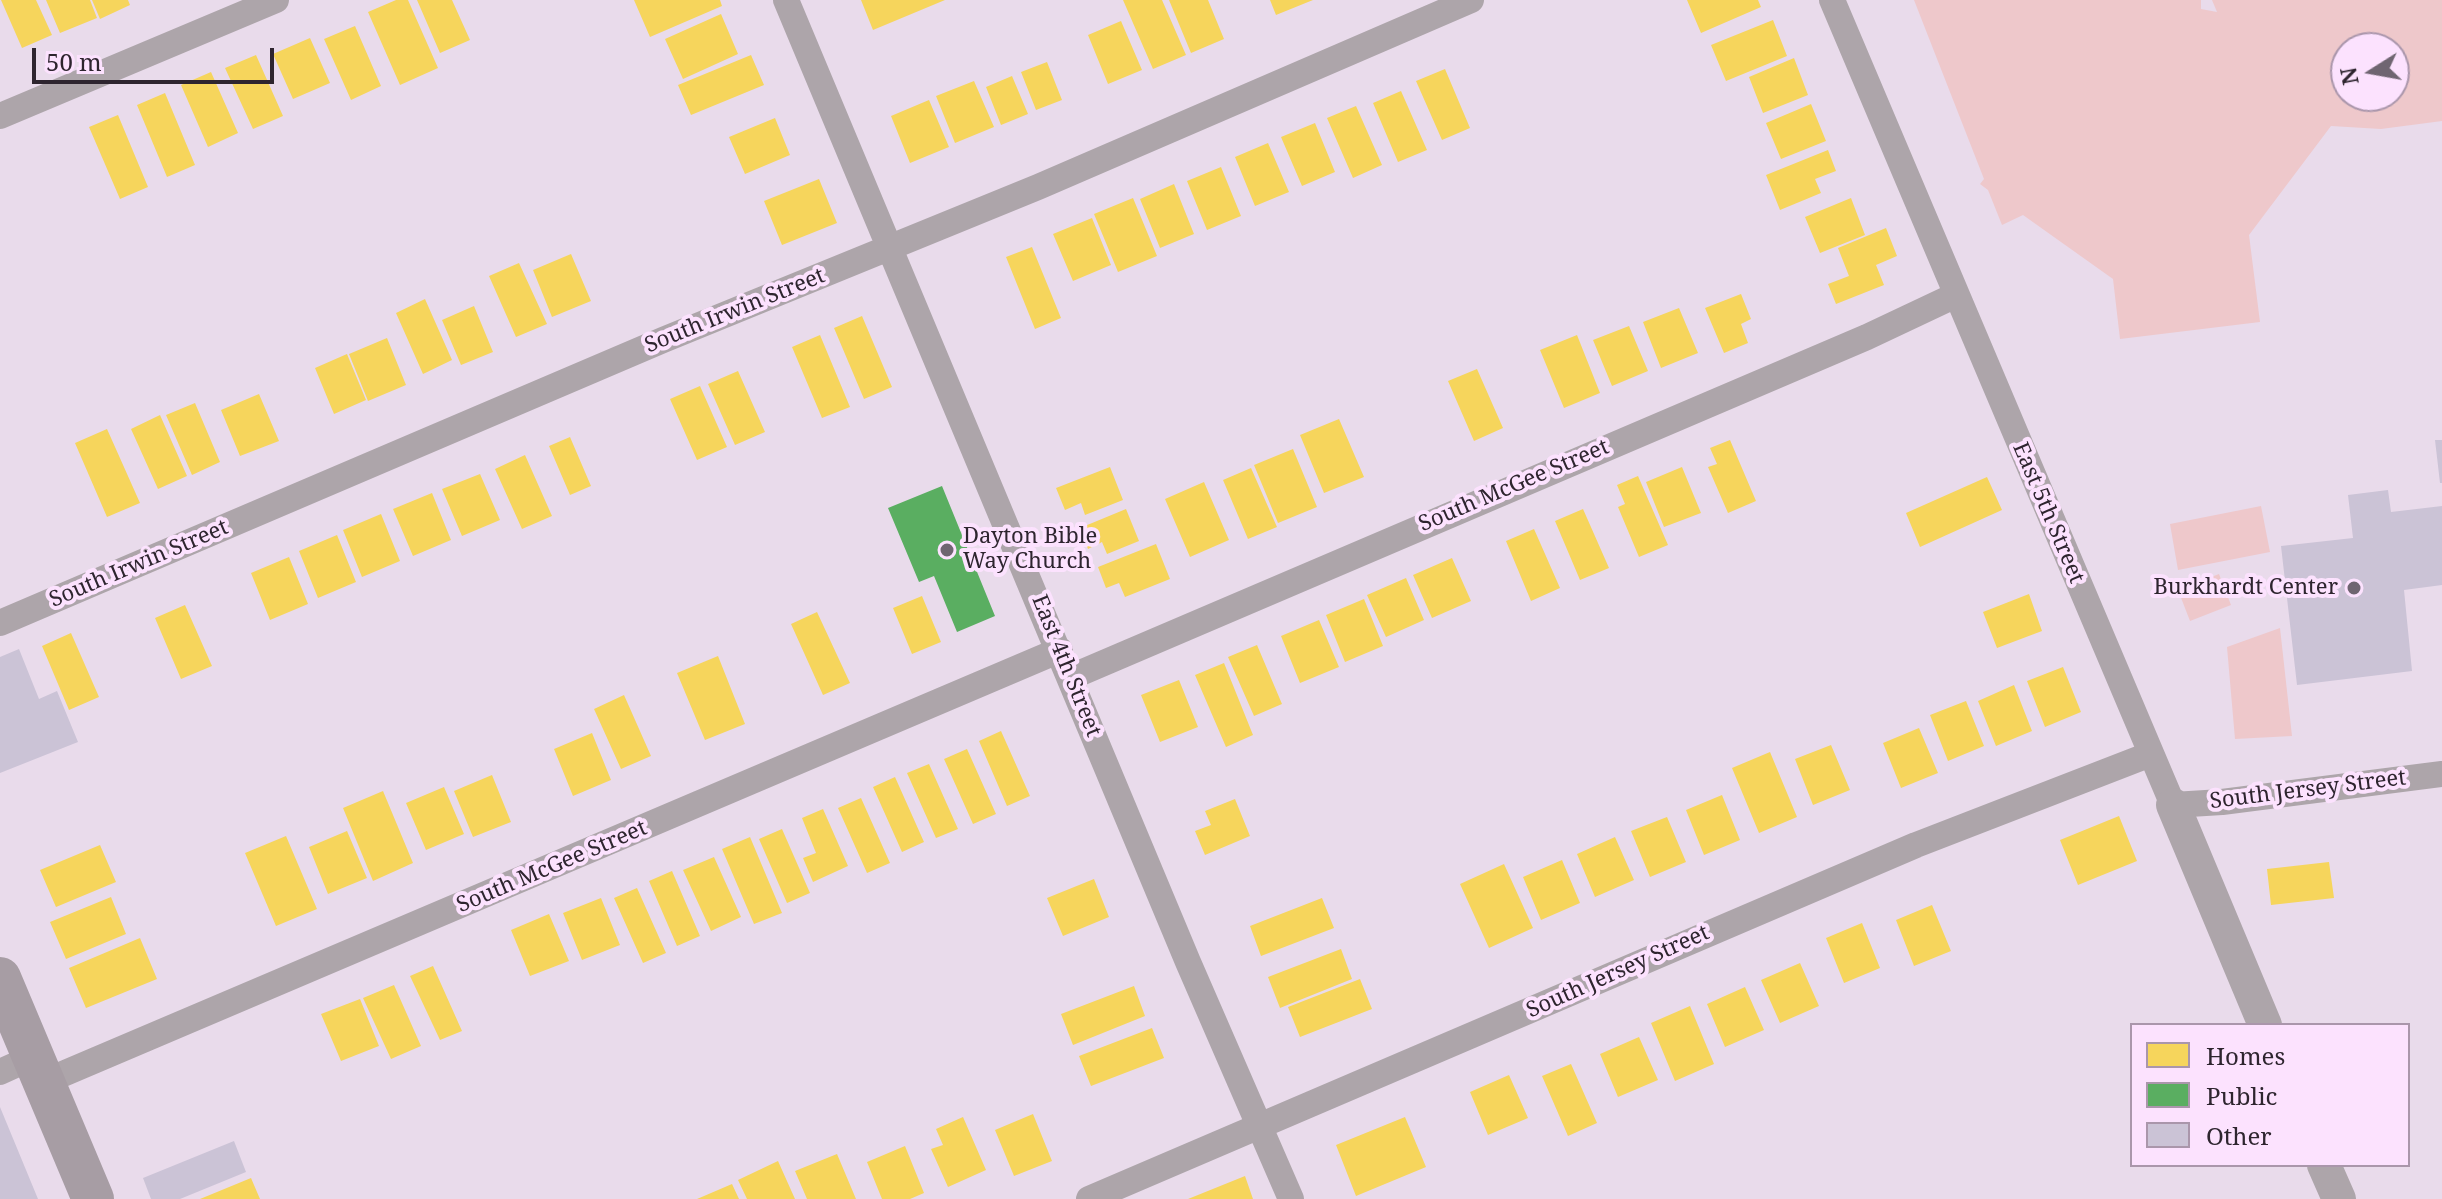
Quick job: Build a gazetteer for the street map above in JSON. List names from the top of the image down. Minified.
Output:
{"streets":{"street":["South Irwin Street","South McGee Street","East 5th Street","East 4th Street","South Jersey Street"]},"crossings":[["South Irwin Street","East 4th Street"],["South McGee Street","East 5th Street"],["South McGee Street","East 4th Street"],["East 5th Street","South Jersey Street"],["East 4th Street","South Jersey Street"]],"places":["Dayton Bible Way Church","Burkhardt Center"],"legend":["Homes","Public","Other"],"scale_bar":"50 m","north":"left"}
